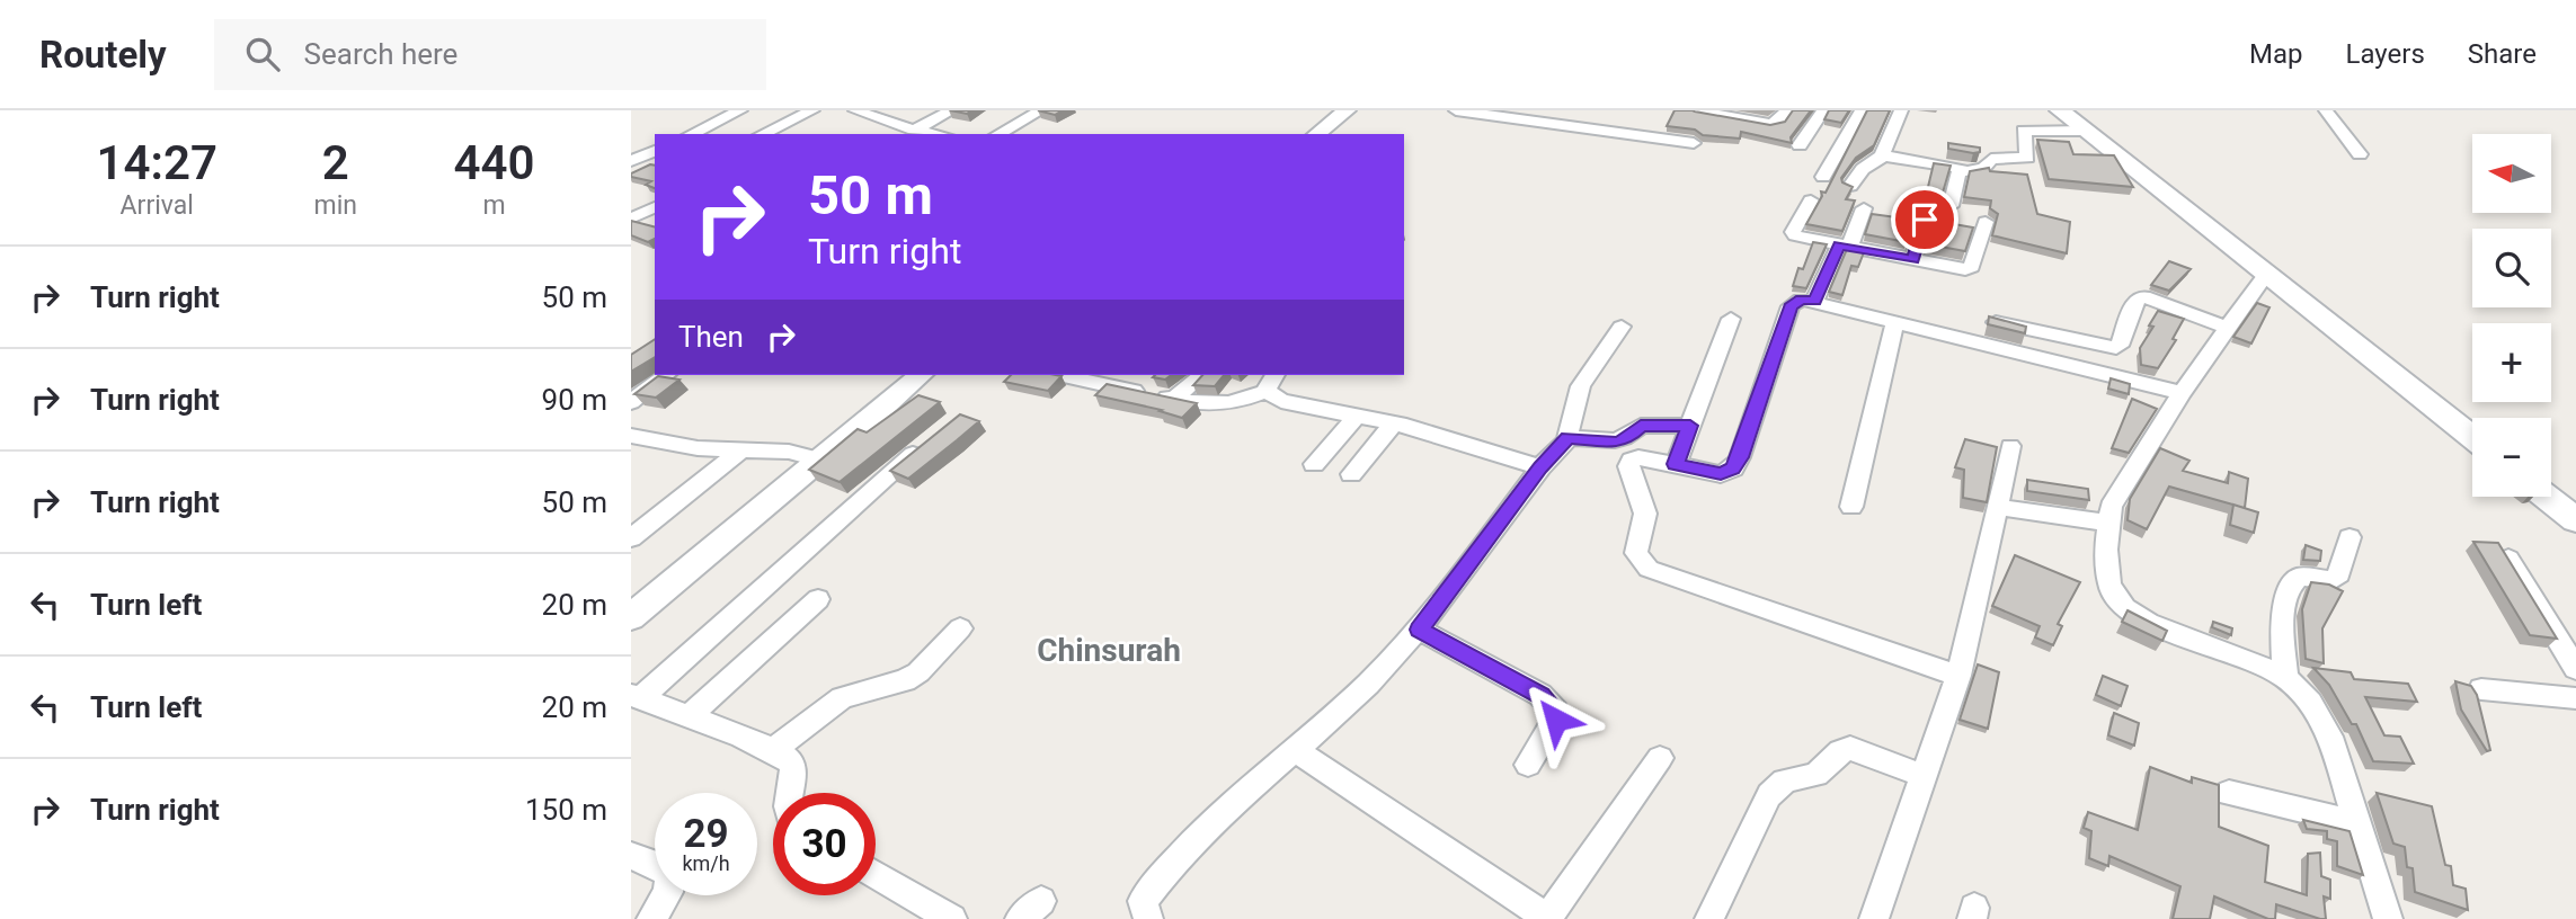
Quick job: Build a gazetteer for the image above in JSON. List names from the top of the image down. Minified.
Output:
{"districts":["Chinsurah"],"north":"left","page":{"header":"Routely","search":"Search here","nav":["Map","Layers","Share"],"eta":["14:27","Arrival","2","min","440","m"],"map_buttons":["+","−"],"turn":["50 m","Turn right"],"list":[{"name":"Turn right","value":"50 m"},{"name":"Turn right","value":"90 m"},{"name":"Turn right","value":"50 m"},{"name":"Turn left","value":"20 m"},{"name":"Turn left","value":"20 m"},{"name":"Turn right","value":"150 m"}],"then":"Then","speed":"29 km/h","limit":"30"}}
